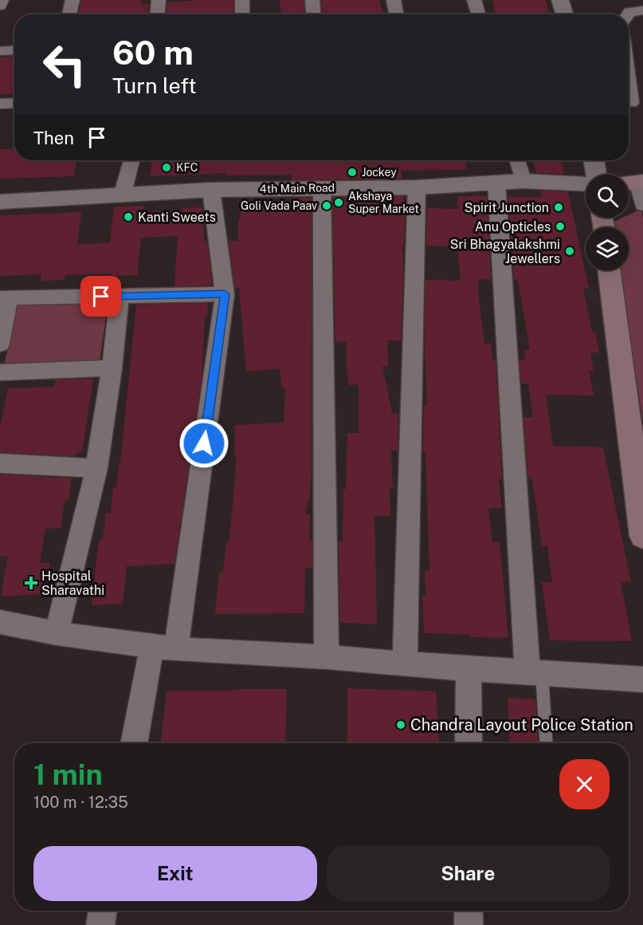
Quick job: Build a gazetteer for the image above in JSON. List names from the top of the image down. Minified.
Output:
{"streets":{"street":["4th Main Road"]},"places":{"other":["KFC","Jockey","Akshaya Super Market","Goli Vada Paav","Spirit Junction","Kanti Sweets","Anu Opticles","Sri Bhagyalakshmi Jewellers","Chandra Layout Police Station"],"health":["Hospital Sharavathi"]},"page":{"turn":["60 m","Turn left"],"then":"Then","heading":["1 min","100 m · 12:35"],"buttons":["Exit","Share"]}}
